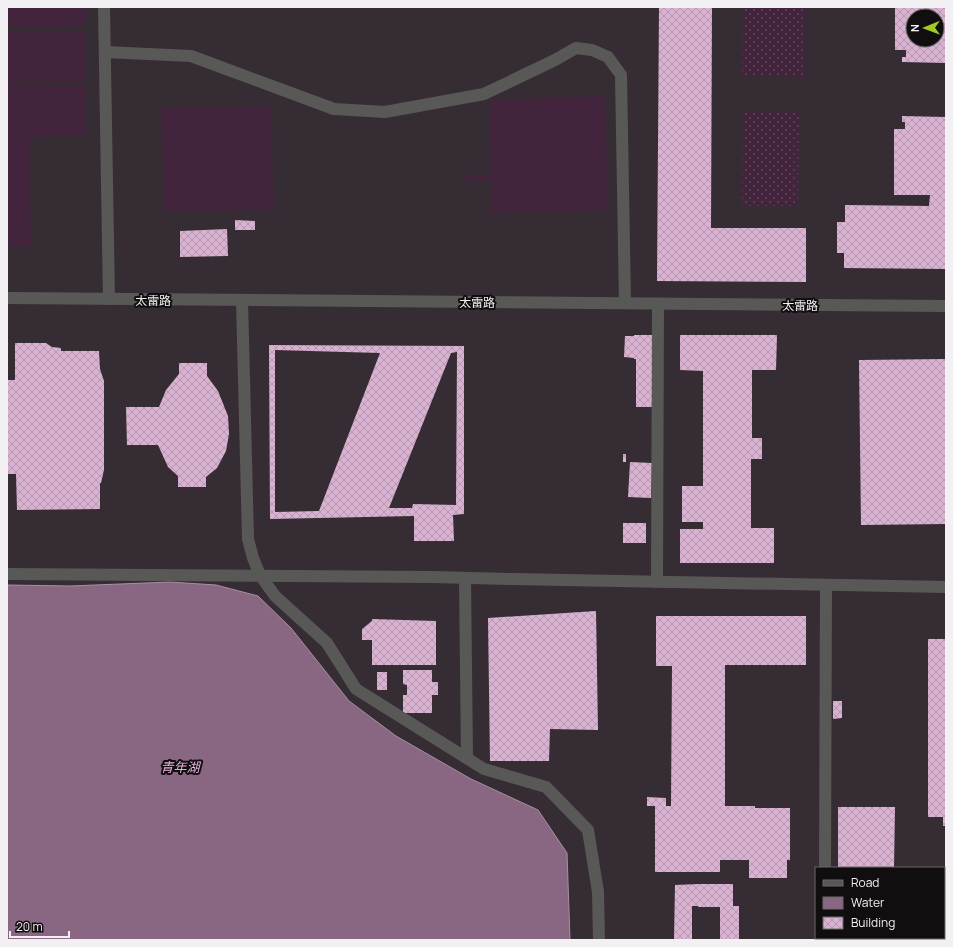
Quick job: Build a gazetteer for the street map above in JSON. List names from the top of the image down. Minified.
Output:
{"streets":{"street":["太雷路"]},"water":["青年湖"],"legend":["Road","Water","Building"],"scale_bar":"20 m","north":"left"}
